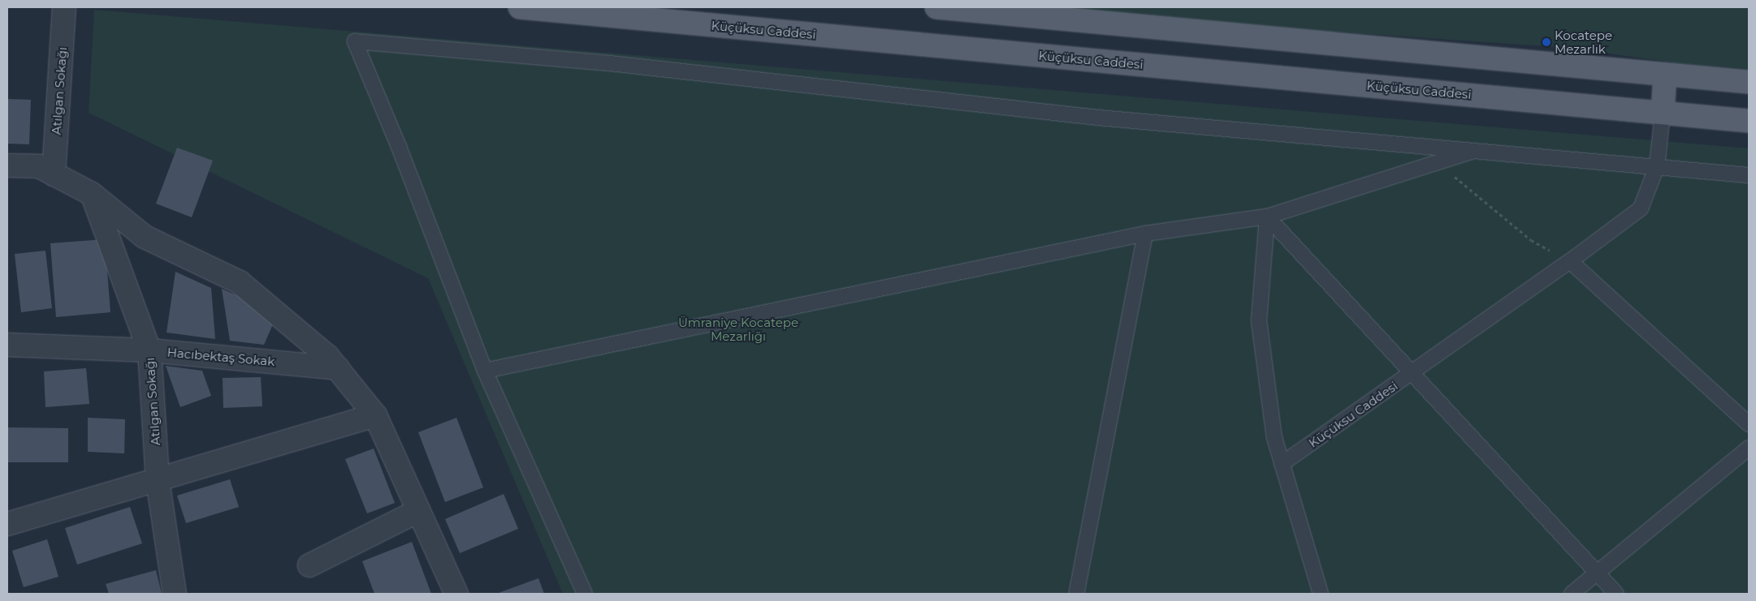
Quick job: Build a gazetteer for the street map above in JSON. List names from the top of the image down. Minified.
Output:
{"streets":{"main road":["Küçüksu Caddesi"],"street":["Atılgan Sokağı","Hacıbektaş Sokak"]},"crossings":[["Atılgan Sokağı","Hacıbektaş Sokak"]],"parks":["Ümraniye Kocatepe Mezarlığı"],"places":["Kocatepe Mezarlık"]}
